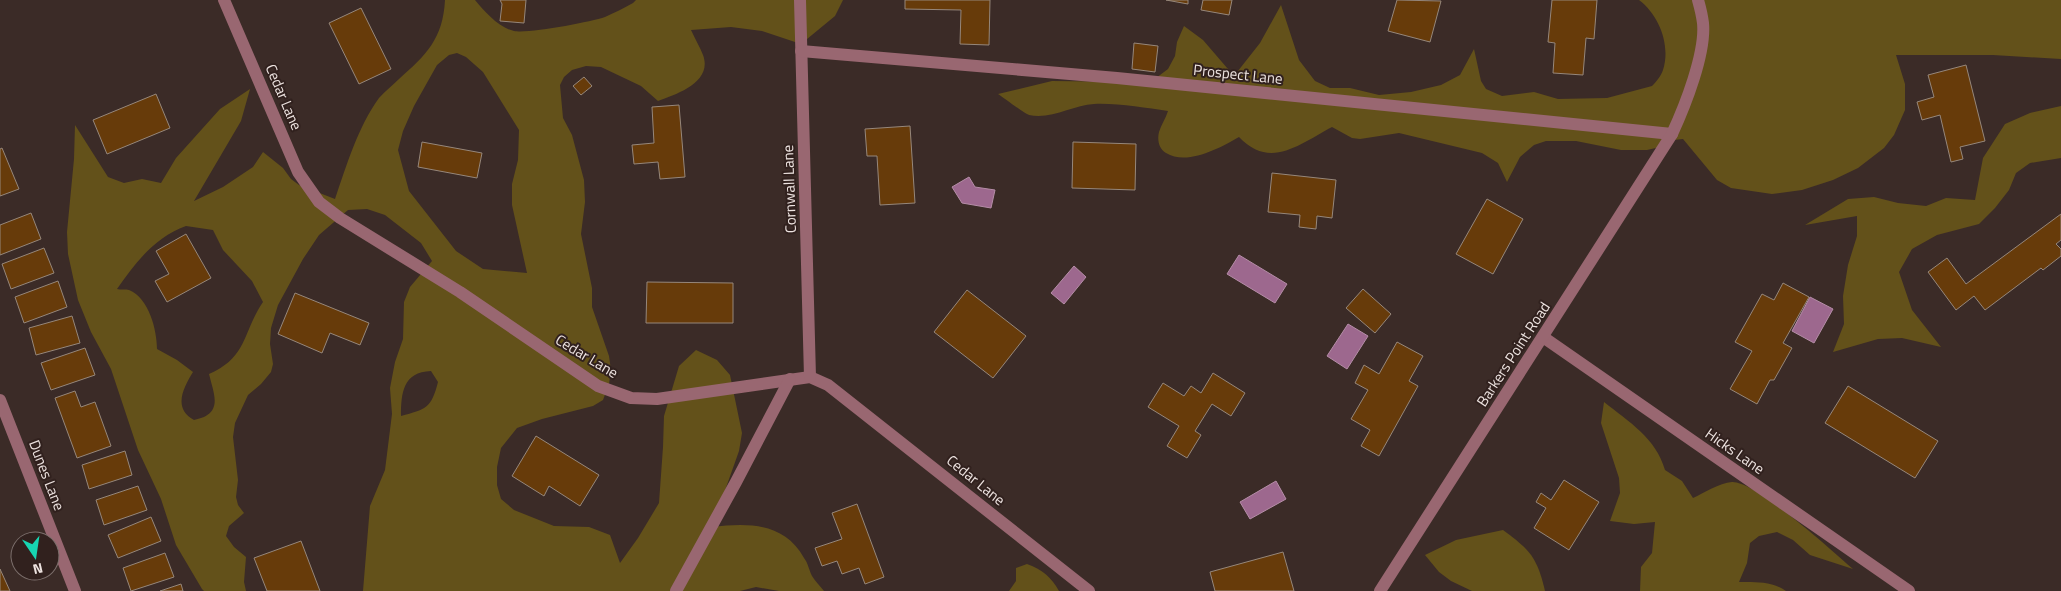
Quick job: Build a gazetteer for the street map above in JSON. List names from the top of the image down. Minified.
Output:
{"streets":{"street":["Prospect Lane","Cedar Lane","Cornwall Lane","Barkers Point Road","Hicks Lane","Dunes Lane"]},"crossings":[["Prospect Lane","Cornwall Lane"],["Prospect Lane","Barkers Point Road"],["Cedar Lane","Cornwall Lane"],["Barkers Point Road","Hicks Lane"]],"north":"bottom"}
